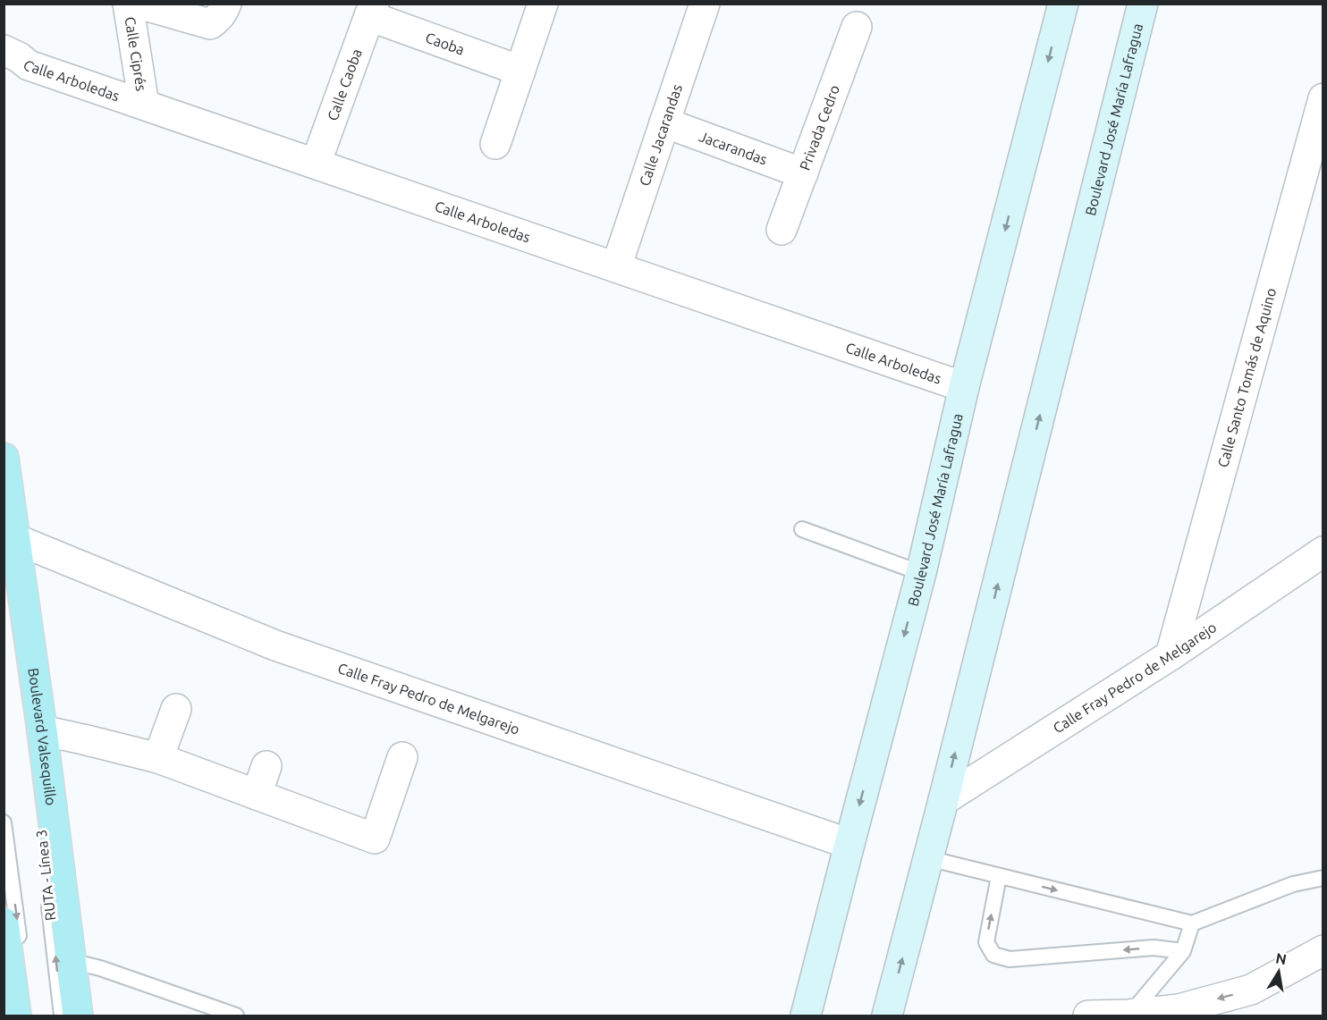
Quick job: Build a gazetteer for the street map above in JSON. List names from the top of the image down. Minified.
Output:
{"streets":{"main road":["Boulevard José María Lafragua","Boulevard Valsequillo"],"street":["Caoba","Calle Ciprés","Calle Arboledas","Calle Caoba","Privada Cedro","Calle Jacarandas","Jacarandas","Calle Santo Tomás de Aquino","Calle Fray Pedro de Melgarejo"],"lane":["RUTA - Línea 3"]},"crossings":[["Caoba","Calle Caoba"],["Calle Ciprés","Calle Arboledas"],["Calle Arboledas","Calle Caoba"],["Calle Arboledas","Boulevard José María Lafragua"],["Calle Arboledas","Calle Jacarandas"],["Boulevard José María Lafragua","Calle Fray Pedro de Melgarejo"],["Privada Cedro","Jacarandas"],["Calle Jacarandas","Jacarandas"],["Calle Santo Tomás de Aquino","Calle Fray Pedro de Melgarejo"],["Calle Fray Pedro de Melgarejo","Boulevard Valsequillo"],["Calle Fray Pedro de Melgarejo","RUTA - Línea 3"],["Boulevard Valsequillo","RUTA - Línea 3"]],"north":"top"}
